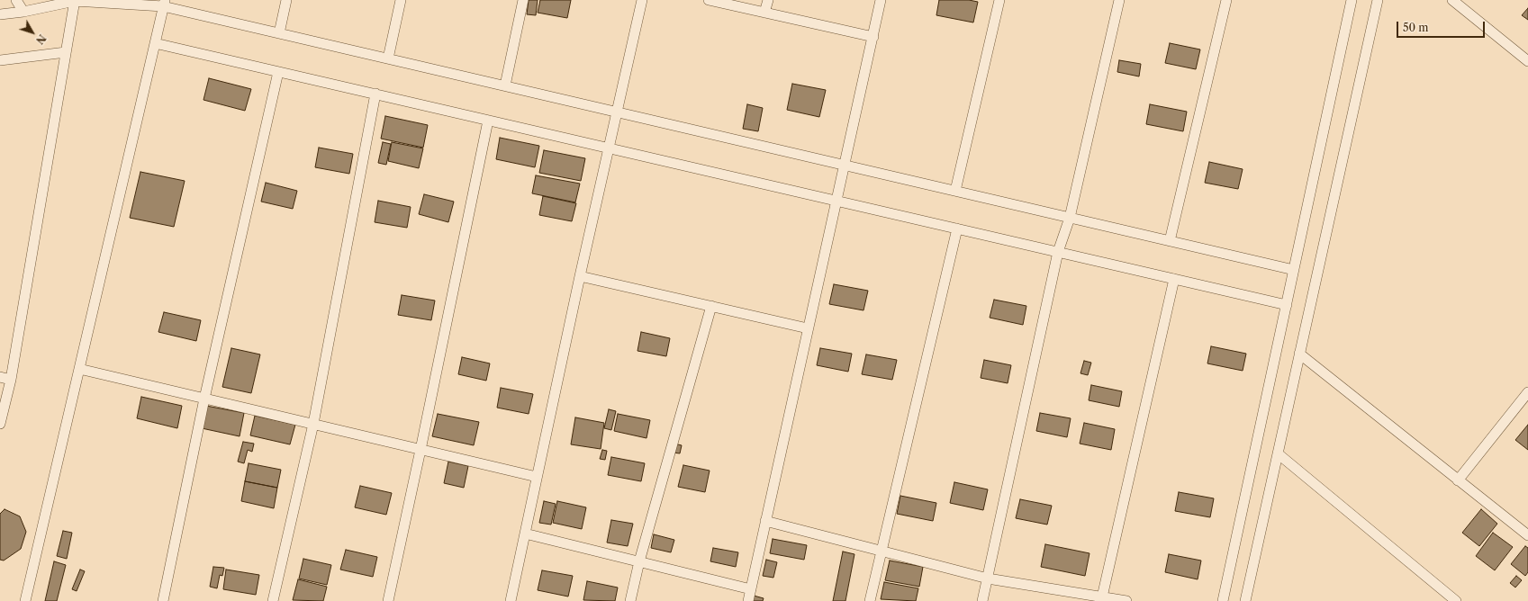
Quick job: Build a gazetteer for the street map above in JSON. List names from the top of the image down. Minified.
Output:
{"scale_bar":"50 m","north":"bottom right"}
